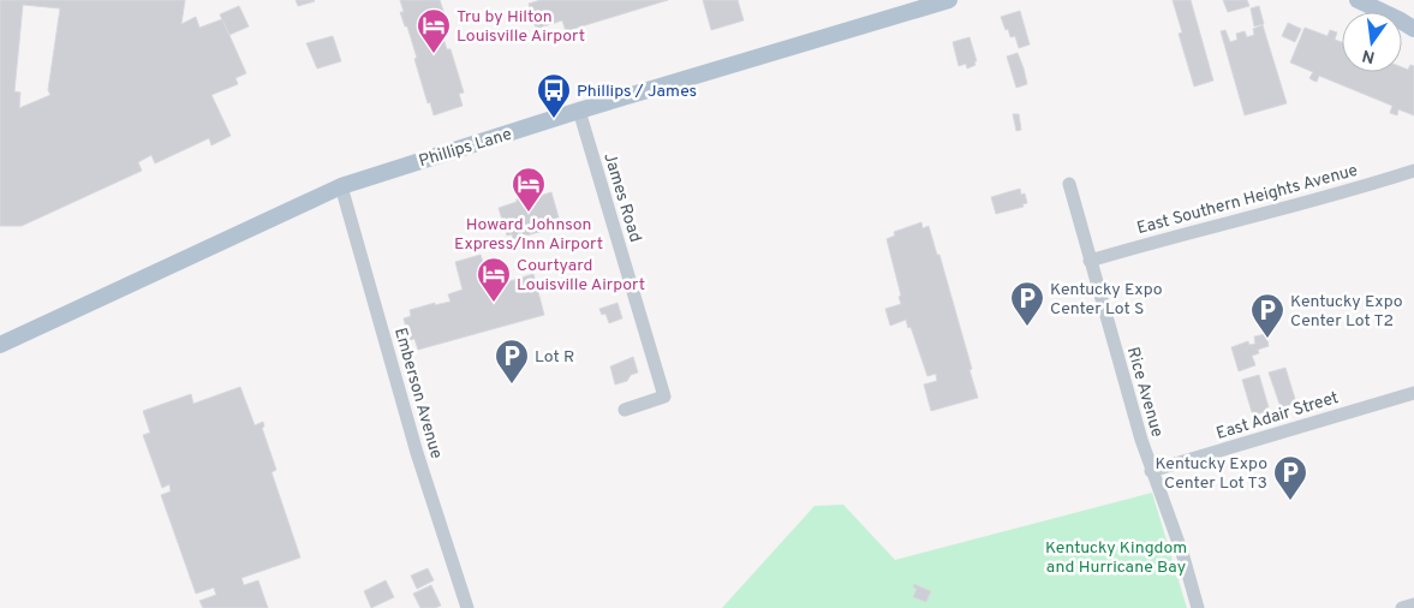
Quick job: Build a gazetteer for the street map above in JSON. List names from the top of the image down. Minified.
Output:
{"streets":{"main road":["Phillips Lane"],"street":["James Road","East Southern Heights Avenue","Rice Avenue","Emberson Avenue","East Adair Street"]},"crossings":[["Phillips Lane","James Road"],["Phillips Lane","Emberson Avenue"],["East Southern Heights Avenue","Rice Avenue"],["Rice Avenue","East Adair Street"]],"parks":["Kentucky Kingdom and Hurricane Bay"],"places":{"hotel":["Tru by Hilton Louisville Airport","Howard Johnson Express/Inn Airport","Courtyard Louisville Airport"],"bus stop":["Phillips / James"],"parking":["Kentucky Expo Center Lot S","Kentucky Expo Center Lot T2","Lot R","Kentucky Expo Center Lot T3"]},"north":"bottom"}
